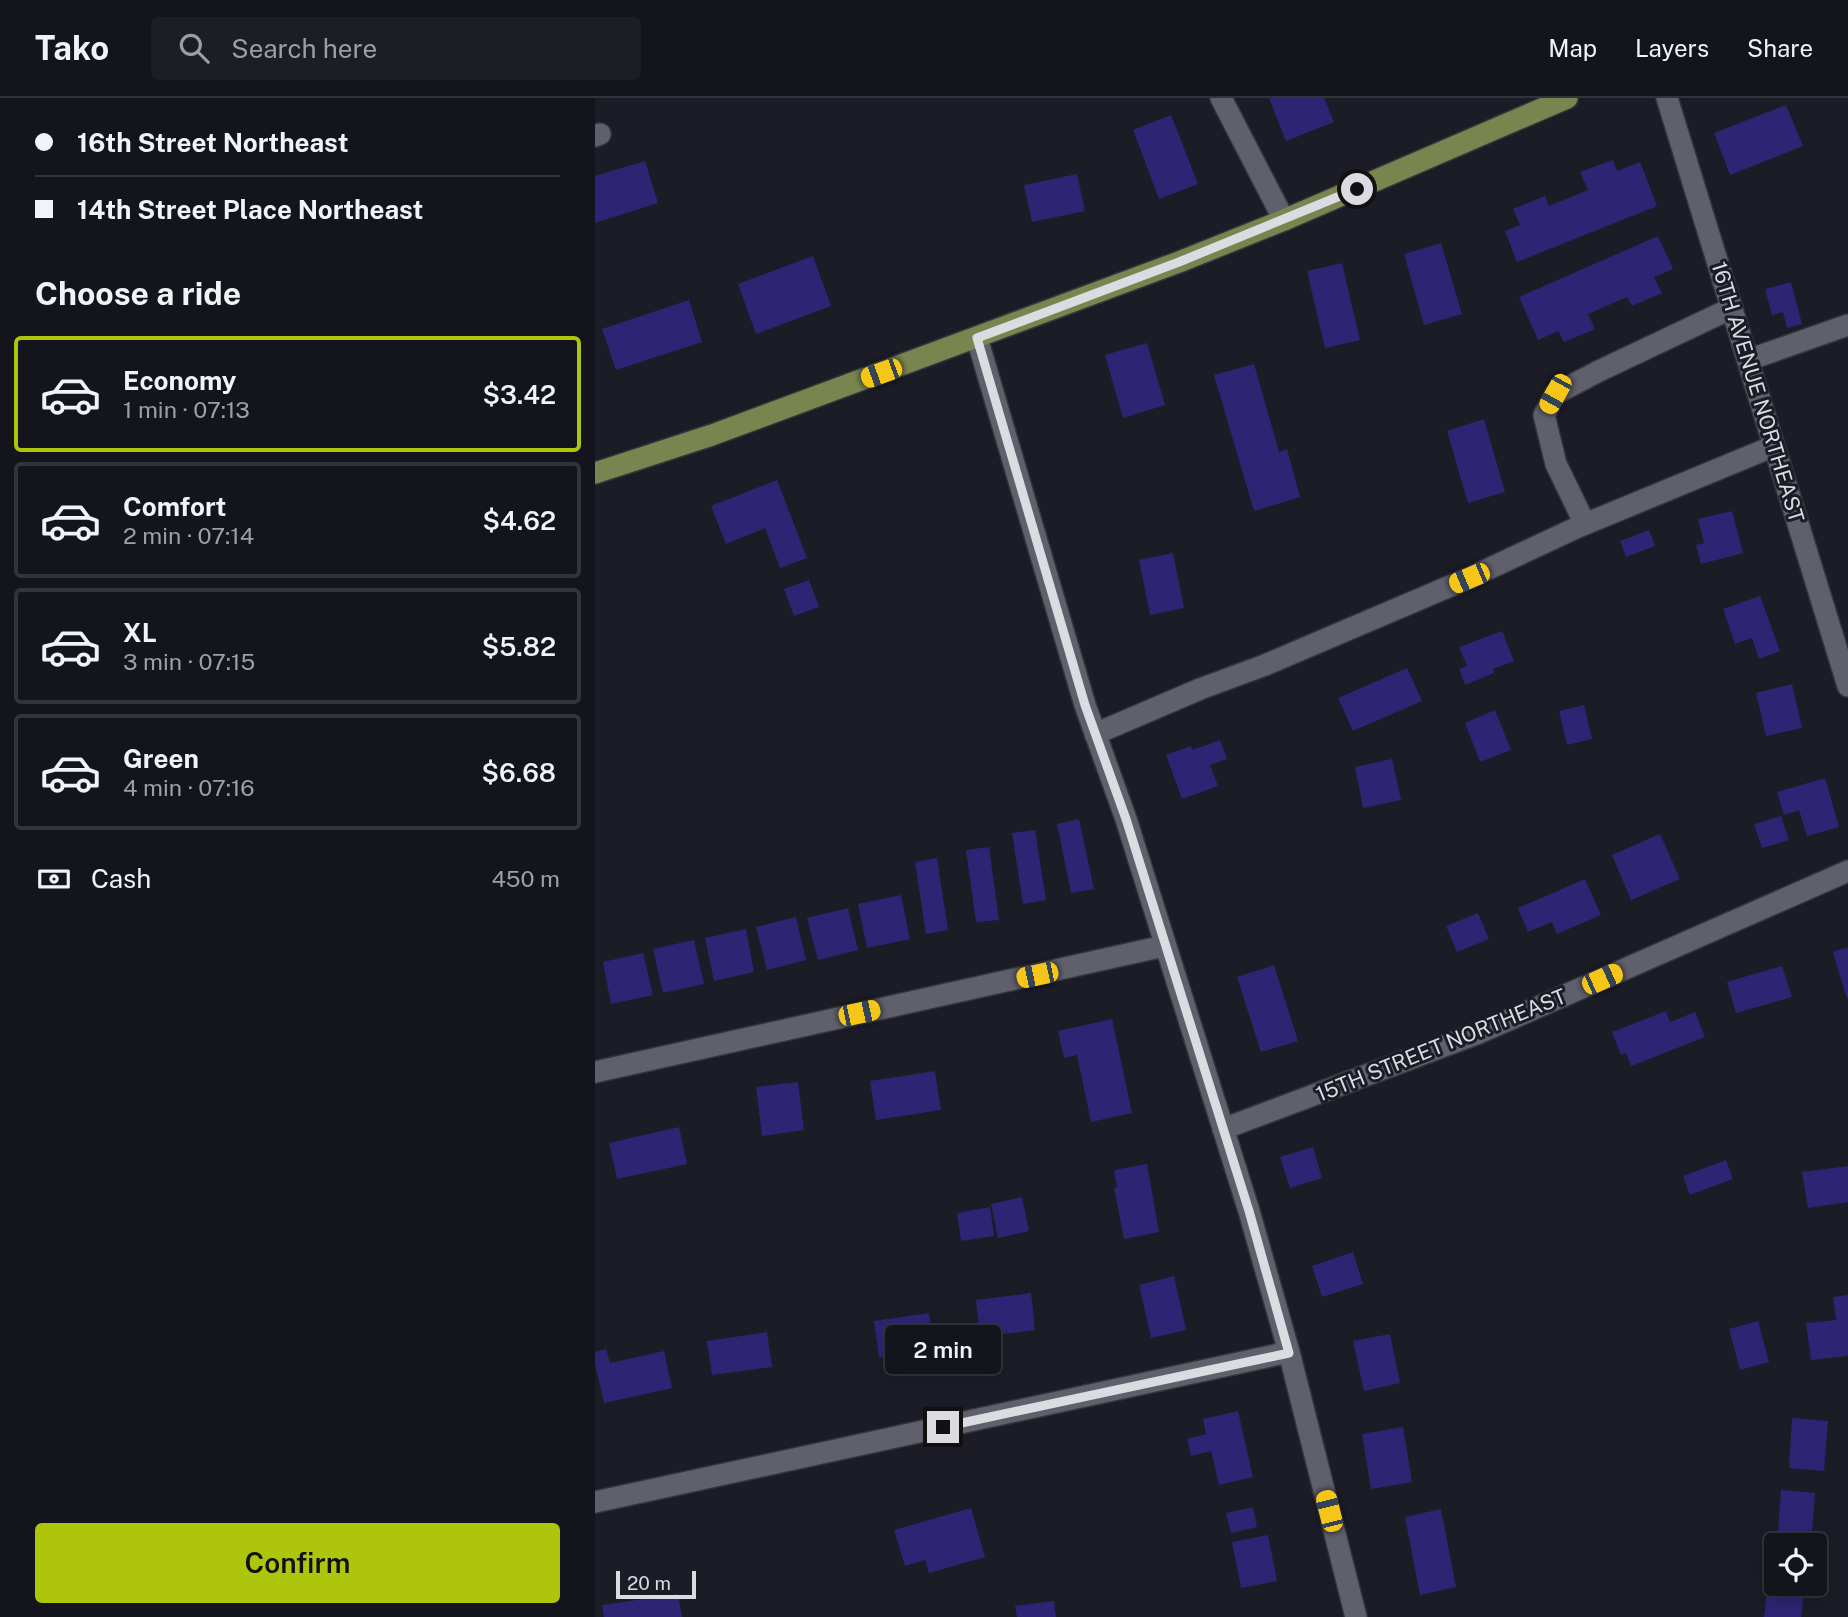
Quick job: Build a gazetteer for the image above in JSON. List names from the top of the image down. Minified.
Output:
{"streets":{"street":["16TH AVENUE NORTHEAST","15TH STREET NORTHEAST"]},"scale_bar":"20 m","page":{"header":"Tako","search":"Search here","nav":["Map","Layers","Share"],"banner":["16th Street Northeast","14th Street Place Northeast"],"heading":"Choose a ride","list":[{"name":"Economy","note":"1 min · 07:13","value":"$3.42"},{"name":"Comfort","note":"2 min · 07:14","value":"$4.62"},{"name":"XL","note":"3 min · 07:15","value":"$5.82"},{"name":"Green","note":"4 min · 07:16","value":"$6.68"}],"pay":["Cash","450 m"],"bubble":"2 min","buttons":"Confirm","scale":"20 m"}}
